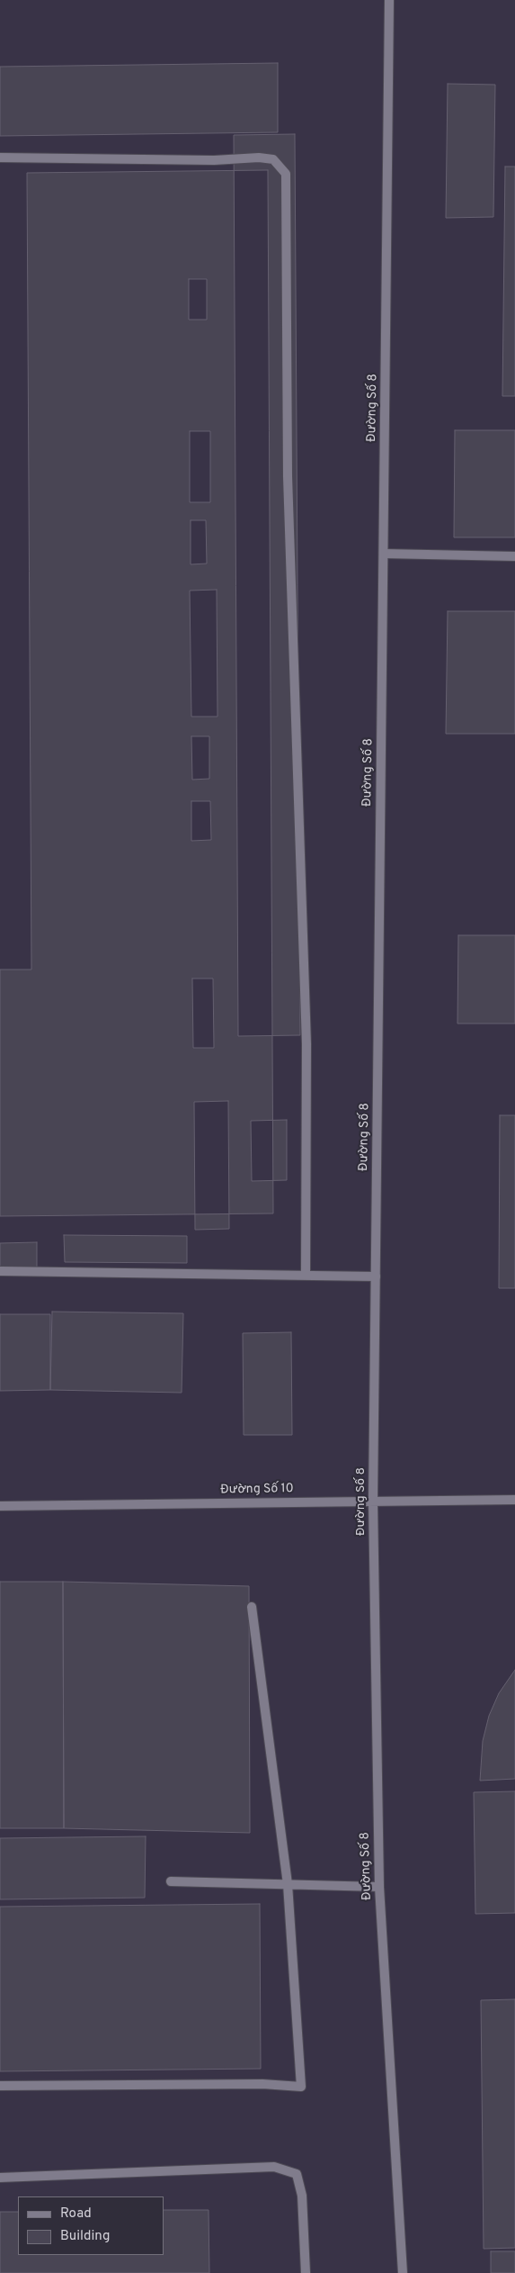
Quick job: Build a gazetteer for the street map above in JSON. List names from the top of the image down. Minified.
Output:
{"streets":{"street":["Đường Số 8","Đường Số 10"]},"crossings":[["Đường Số 8","Đường Số 10"]],"legend":["Road","Building"]}
